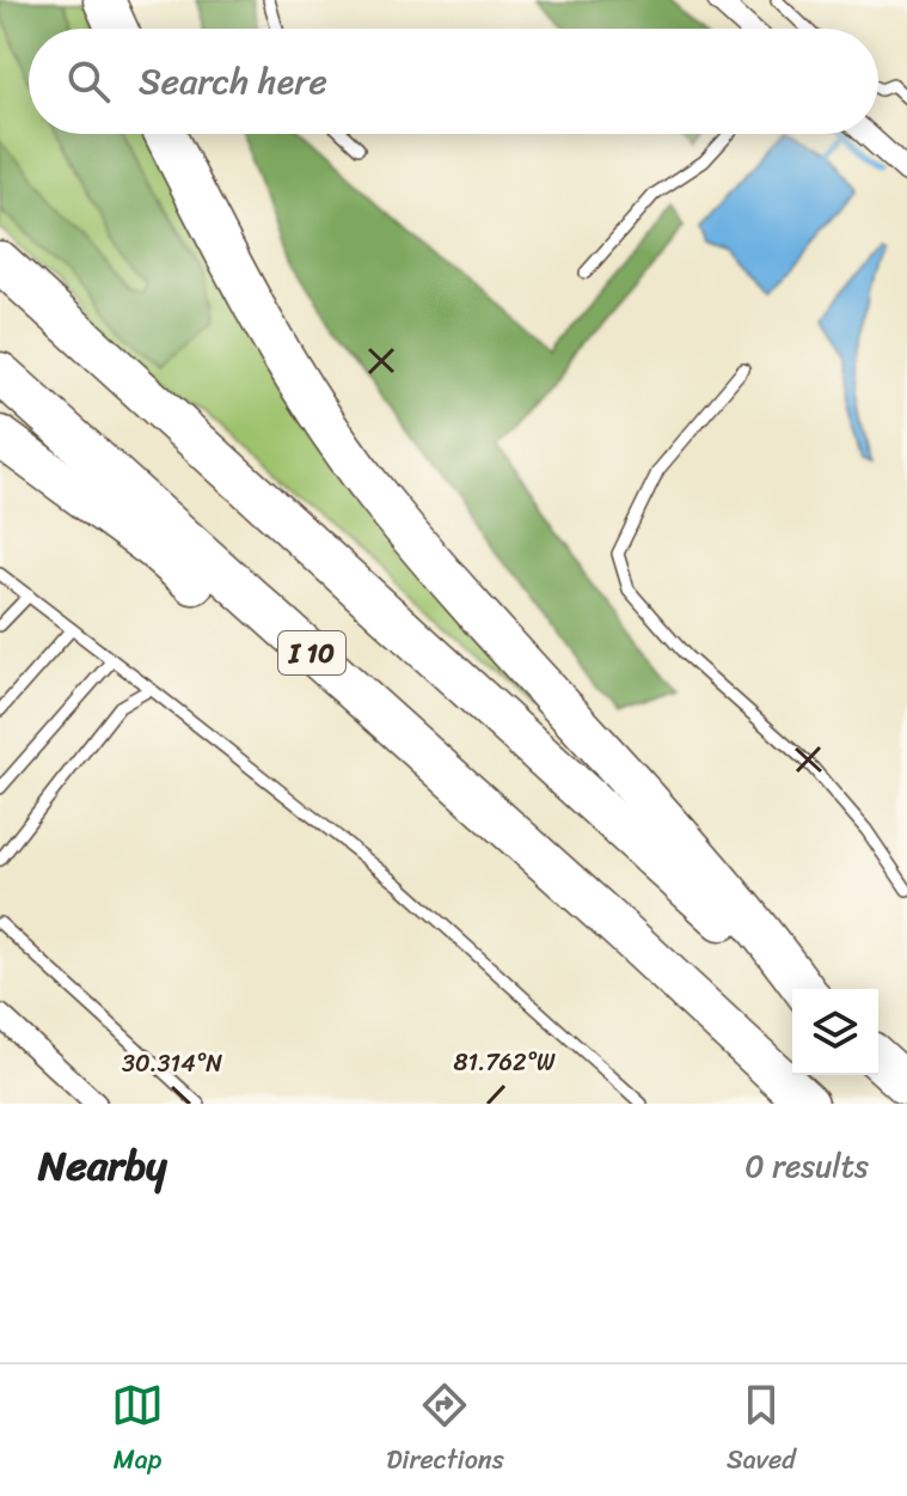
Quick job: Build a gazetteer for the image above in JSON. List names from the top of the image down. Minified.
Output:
{"streets":{"highway":["I 10"]},"page":{"search":"Search here","heading":["Nearby","0 results"],"nav":["Map","Directions","Saved"]},"coordinates":["81.762°W","30.314°N"]}
